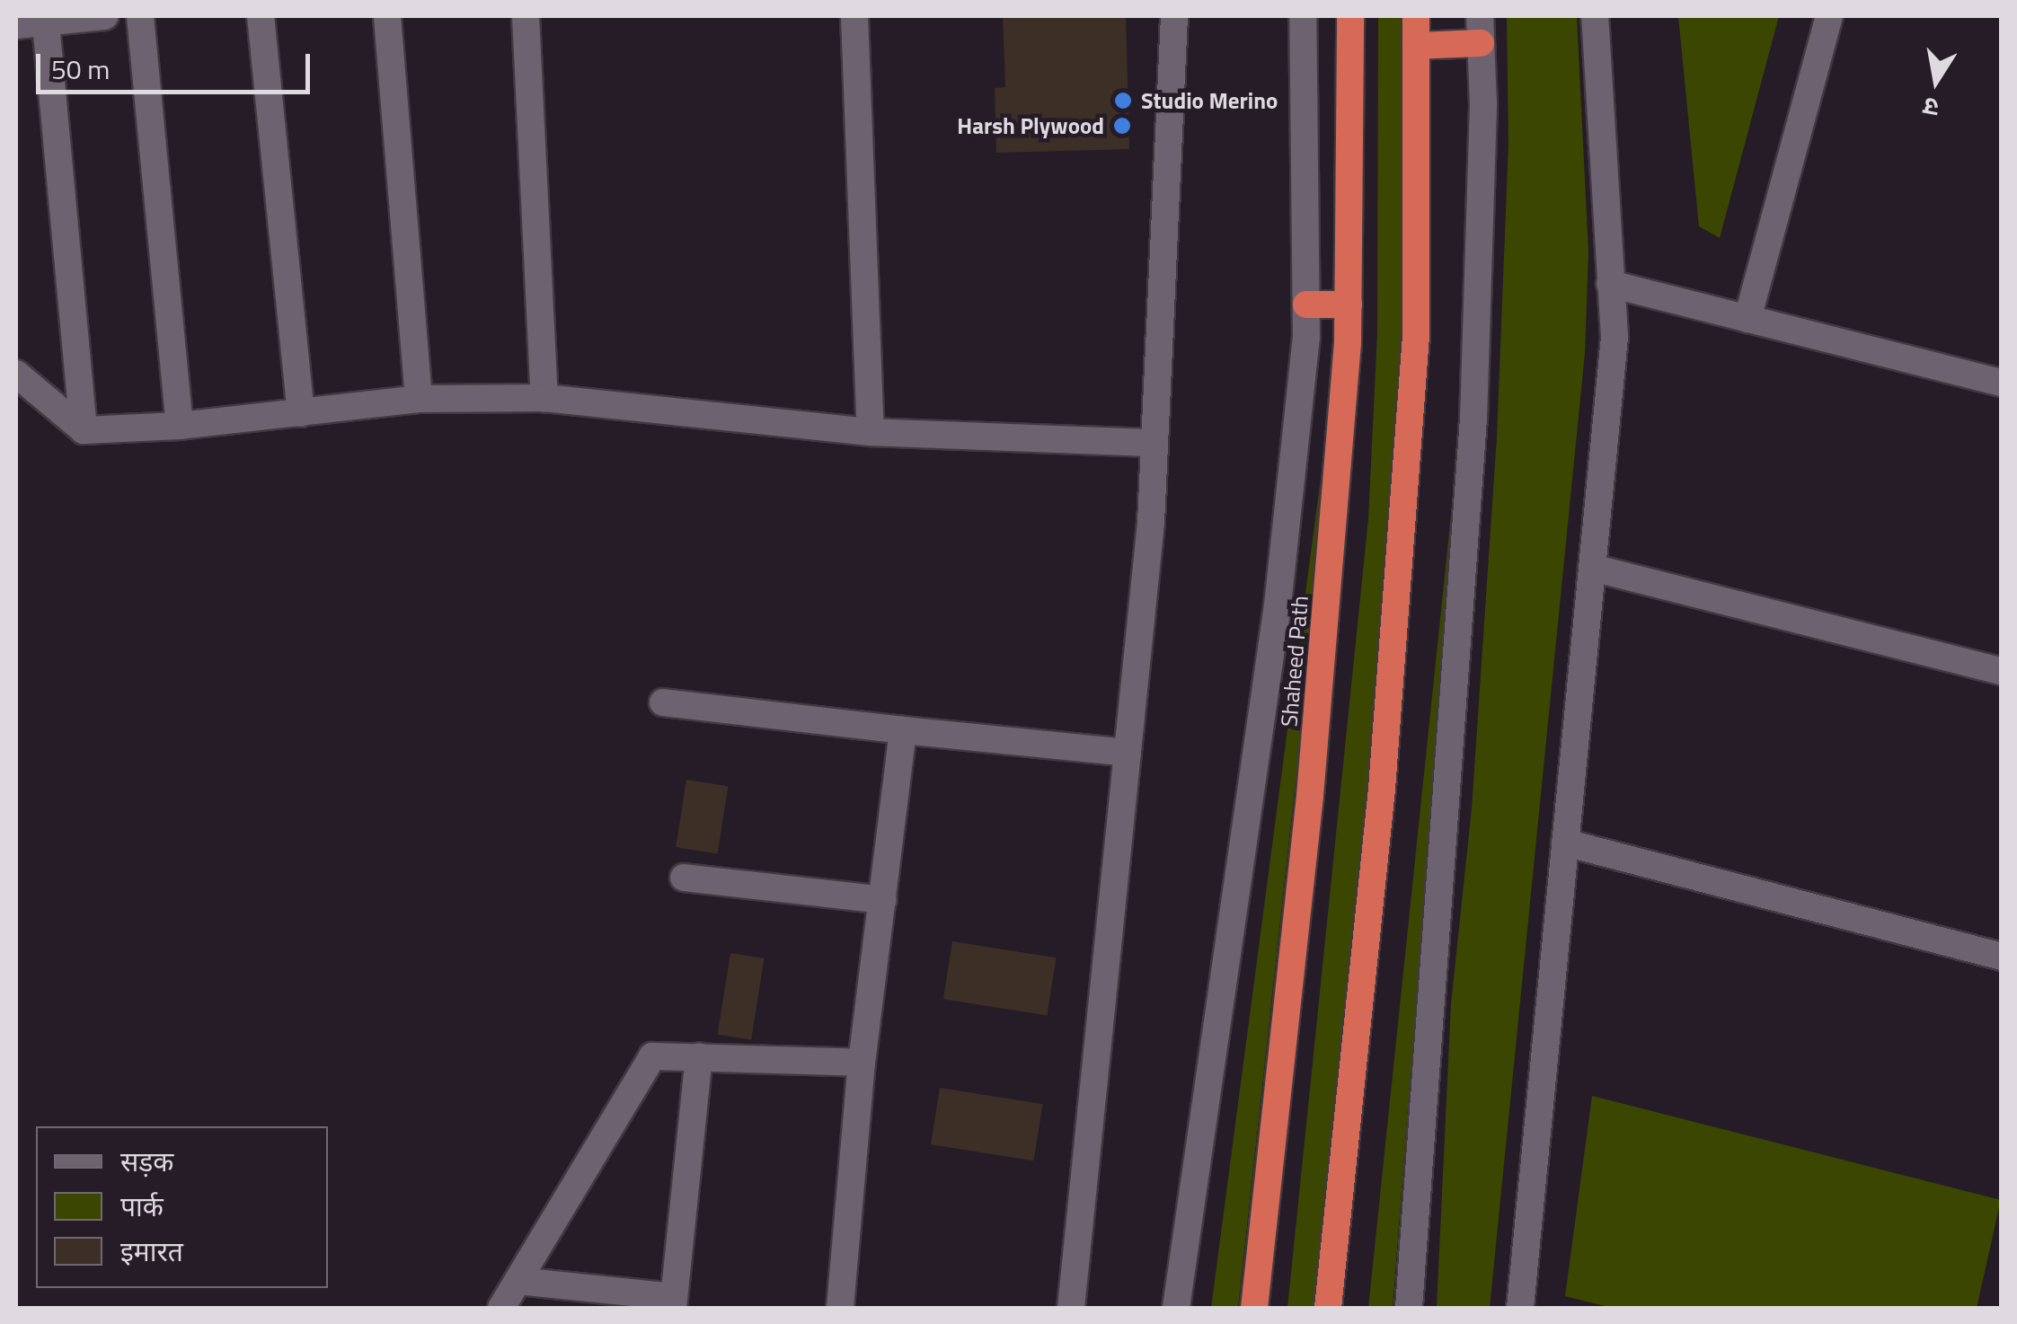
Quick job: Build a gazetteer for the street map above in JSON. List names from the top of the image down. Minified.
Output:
{"streets":{"highway":["Shaheed Path"]},"places":["Studio Merino","Harsh Plywood"],"legend":["सड़क","पार्क","इमारत"],"scale_bar":"50 m","north":"bottom"}
